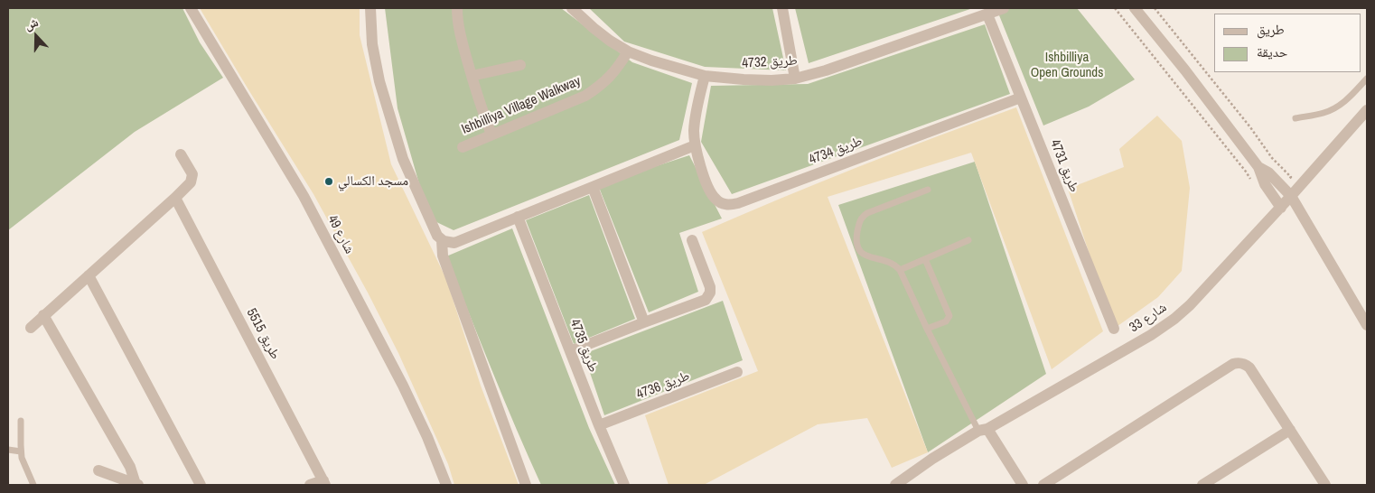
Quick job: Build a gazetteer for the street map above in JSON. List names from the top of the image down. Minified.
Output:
{"streets":{"street":["طريق 4732","Ishbilliya Village Walkway","طريق 4734","طريق 4731","شارع 49","شارع 33","طريق 5515","طريق 4735","طريق 4736"]},"crossings":[["طريق 4732","Ishbilliya Village Walkway"],["طريق 4732","طريق 4734"],["طريق 4732","طريق 4731"],["طريق 4734","طريق 4731"],["طريق 4735","طريق 4736"]],"parks":["Ishbilliya Open Grounds"],"places":["مسجد الكسالي"],"legend":["طريق","حديقة"],"north":"top"}
